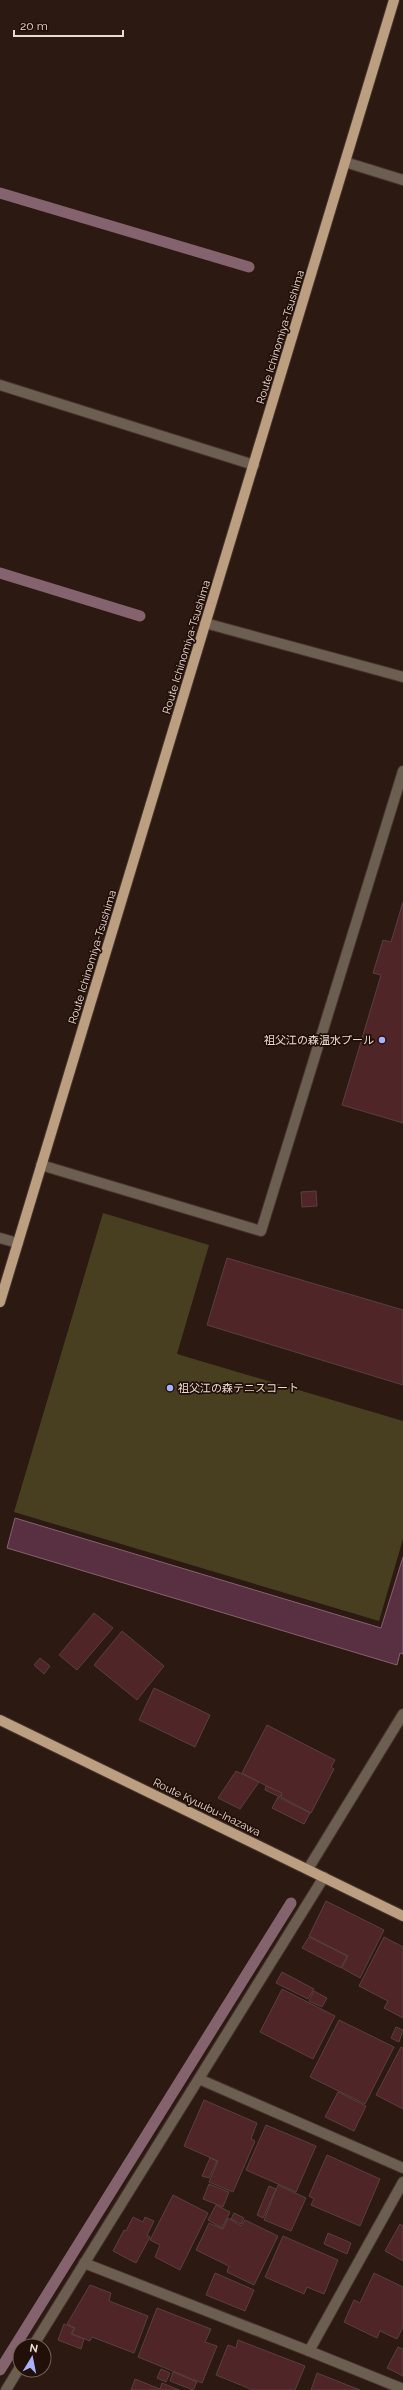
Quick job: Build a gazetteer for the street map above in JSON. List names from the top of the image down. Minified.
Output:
{"streets":{"main road":["Route Ichinomiya-Tsushima","Route Kyuubu-Inazawa"]},"places":["祖父江の森温水プール","祖父江の森テニスコート"],"scale_bar":"20 m","north":"top"}
